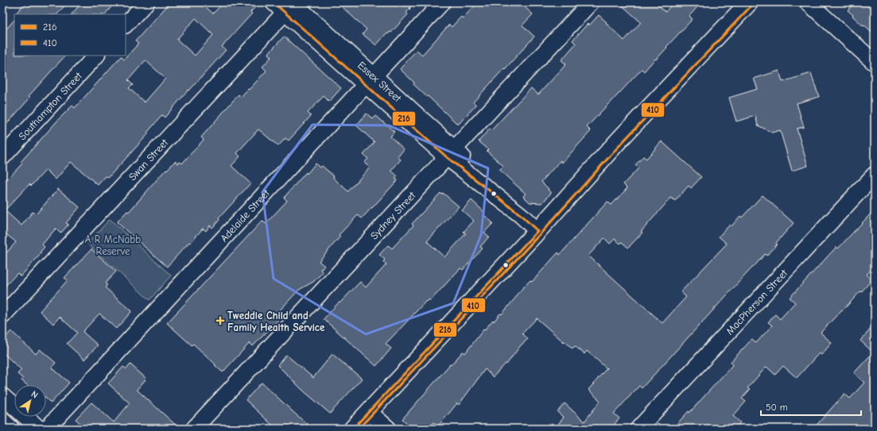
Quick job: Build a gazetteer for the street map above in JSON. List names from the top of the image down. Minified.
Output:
{"streets":{"street":["Essex Street","Southampton Street","Swan Street","Adelaide Street","Sydney Street","MacPherson Street"]},"crossings":[["Essex Street","Swan Street"],["Essex Street","Adelaide Street"],["Essex Street","Sydney Street"]],"parks":["A R McNabb Reserve"],"places":{"health":["Tweddle Child and Family Health Service"]},"lines":["transit line 216","transit line 410"],"legend":["216","410"],"scale_bar":"50 m","north":"top right"}
